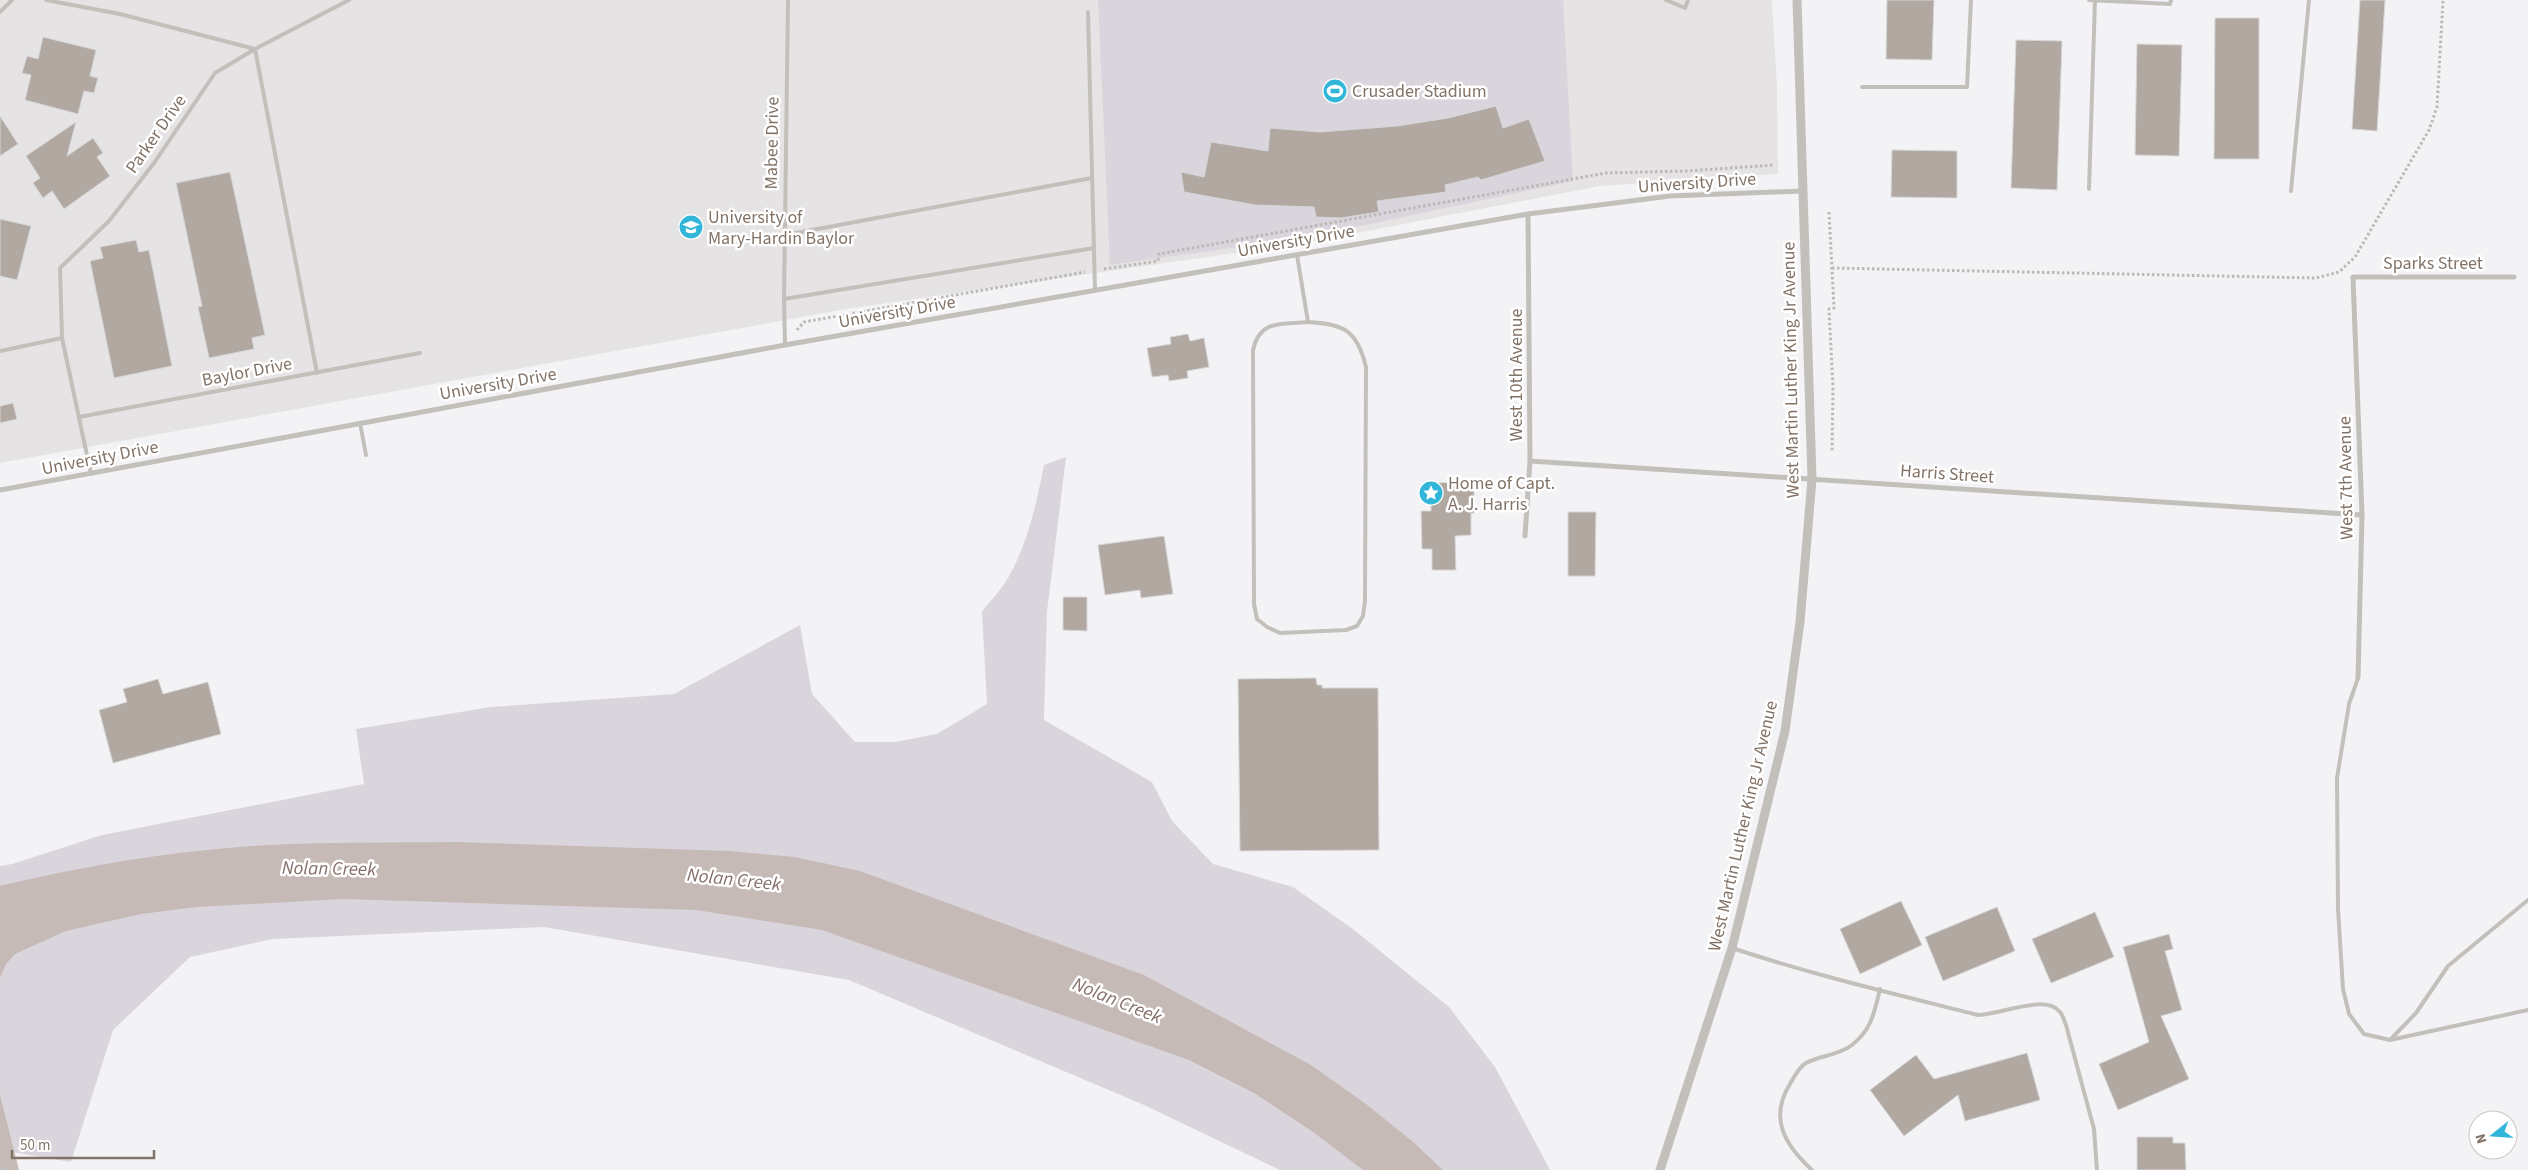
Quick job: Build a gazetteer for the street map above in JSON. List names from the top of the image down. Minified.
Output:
{"streets":{"street":["University Drive","Sparks Street","West Martin Luther King Jr Avenue","West 10th Avenue","Harris Street","West 7th Avenue"],"lane":["Parker Drive","Mabee Drive","Baylor Drive"]},"crossings":[["Parker Drive","University Drive"],["Parker Drive","Baylor Drive"],["Mabee Drive","University Drive"],["University Drive","West Martin Luther King Jr Avenue"],["University Drive","West 10th Avenue"],["Sparks Street","West 7th Avenue"],["West Martin Luther King Jr Avenue","Harris Street"],["West 10th Avenue","Harris Street"],["Harris Street","West 7th Avenue"]],"water":["Nolan Creek"],"places":{"sports":["Crusader Stadium"],"school or university":["University of Mary-Hardin Baylor"],"place":["Home of Capt. A. J. Harris"]},"scale_bar":"50 m","north":"left"}
